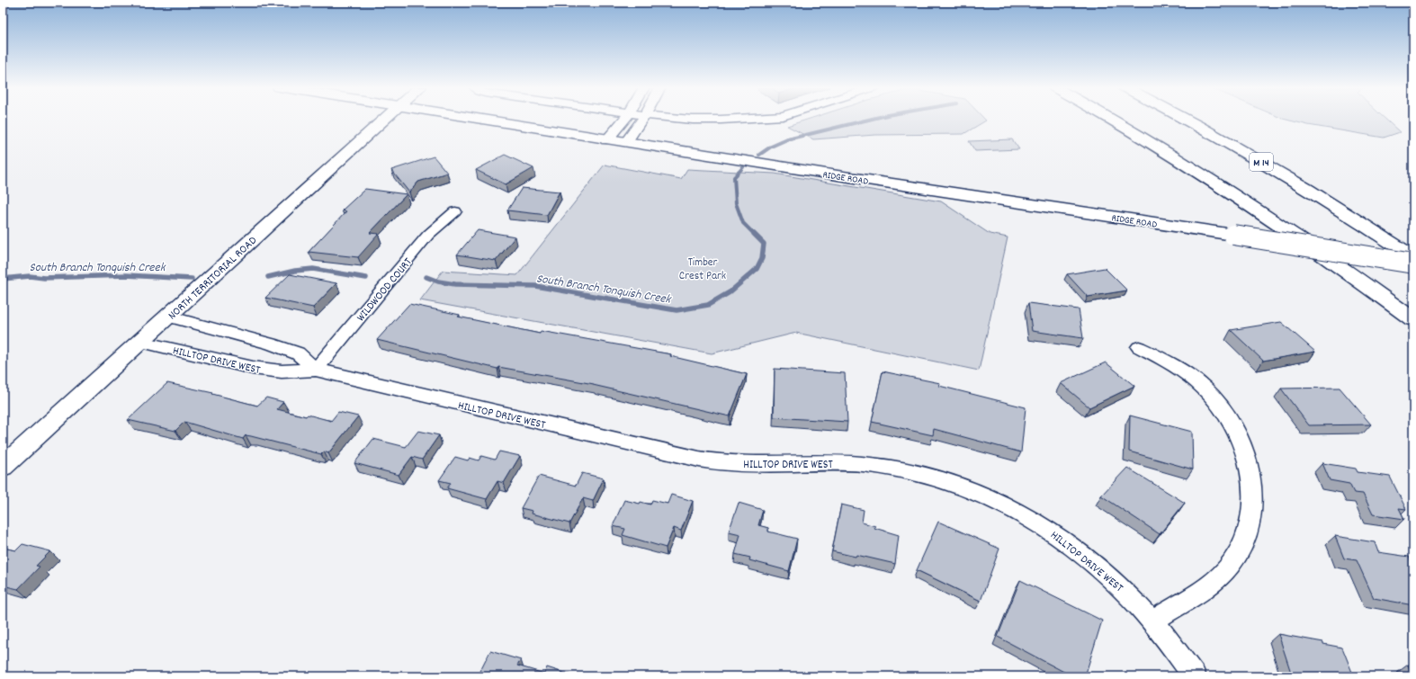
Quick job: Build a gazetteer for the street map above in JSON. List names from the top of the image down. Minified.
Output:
{"streets":{"main road":["M 14","RIDGE ROAD","NORTH TERRITORIAL ROAD"],"street":["WILDWOOD COURT","HILLTOP DRIVE WEST"]},"crossings":[["NORTH TERRITORIAL ROAD","HILLTOP DRIVE WEST"],["WILDWOOD COURT","HILLTOP DRIVE WEST"]],"water":["South Branch Tonquish Creek"],"parks":["Timber Crest Park"]}
